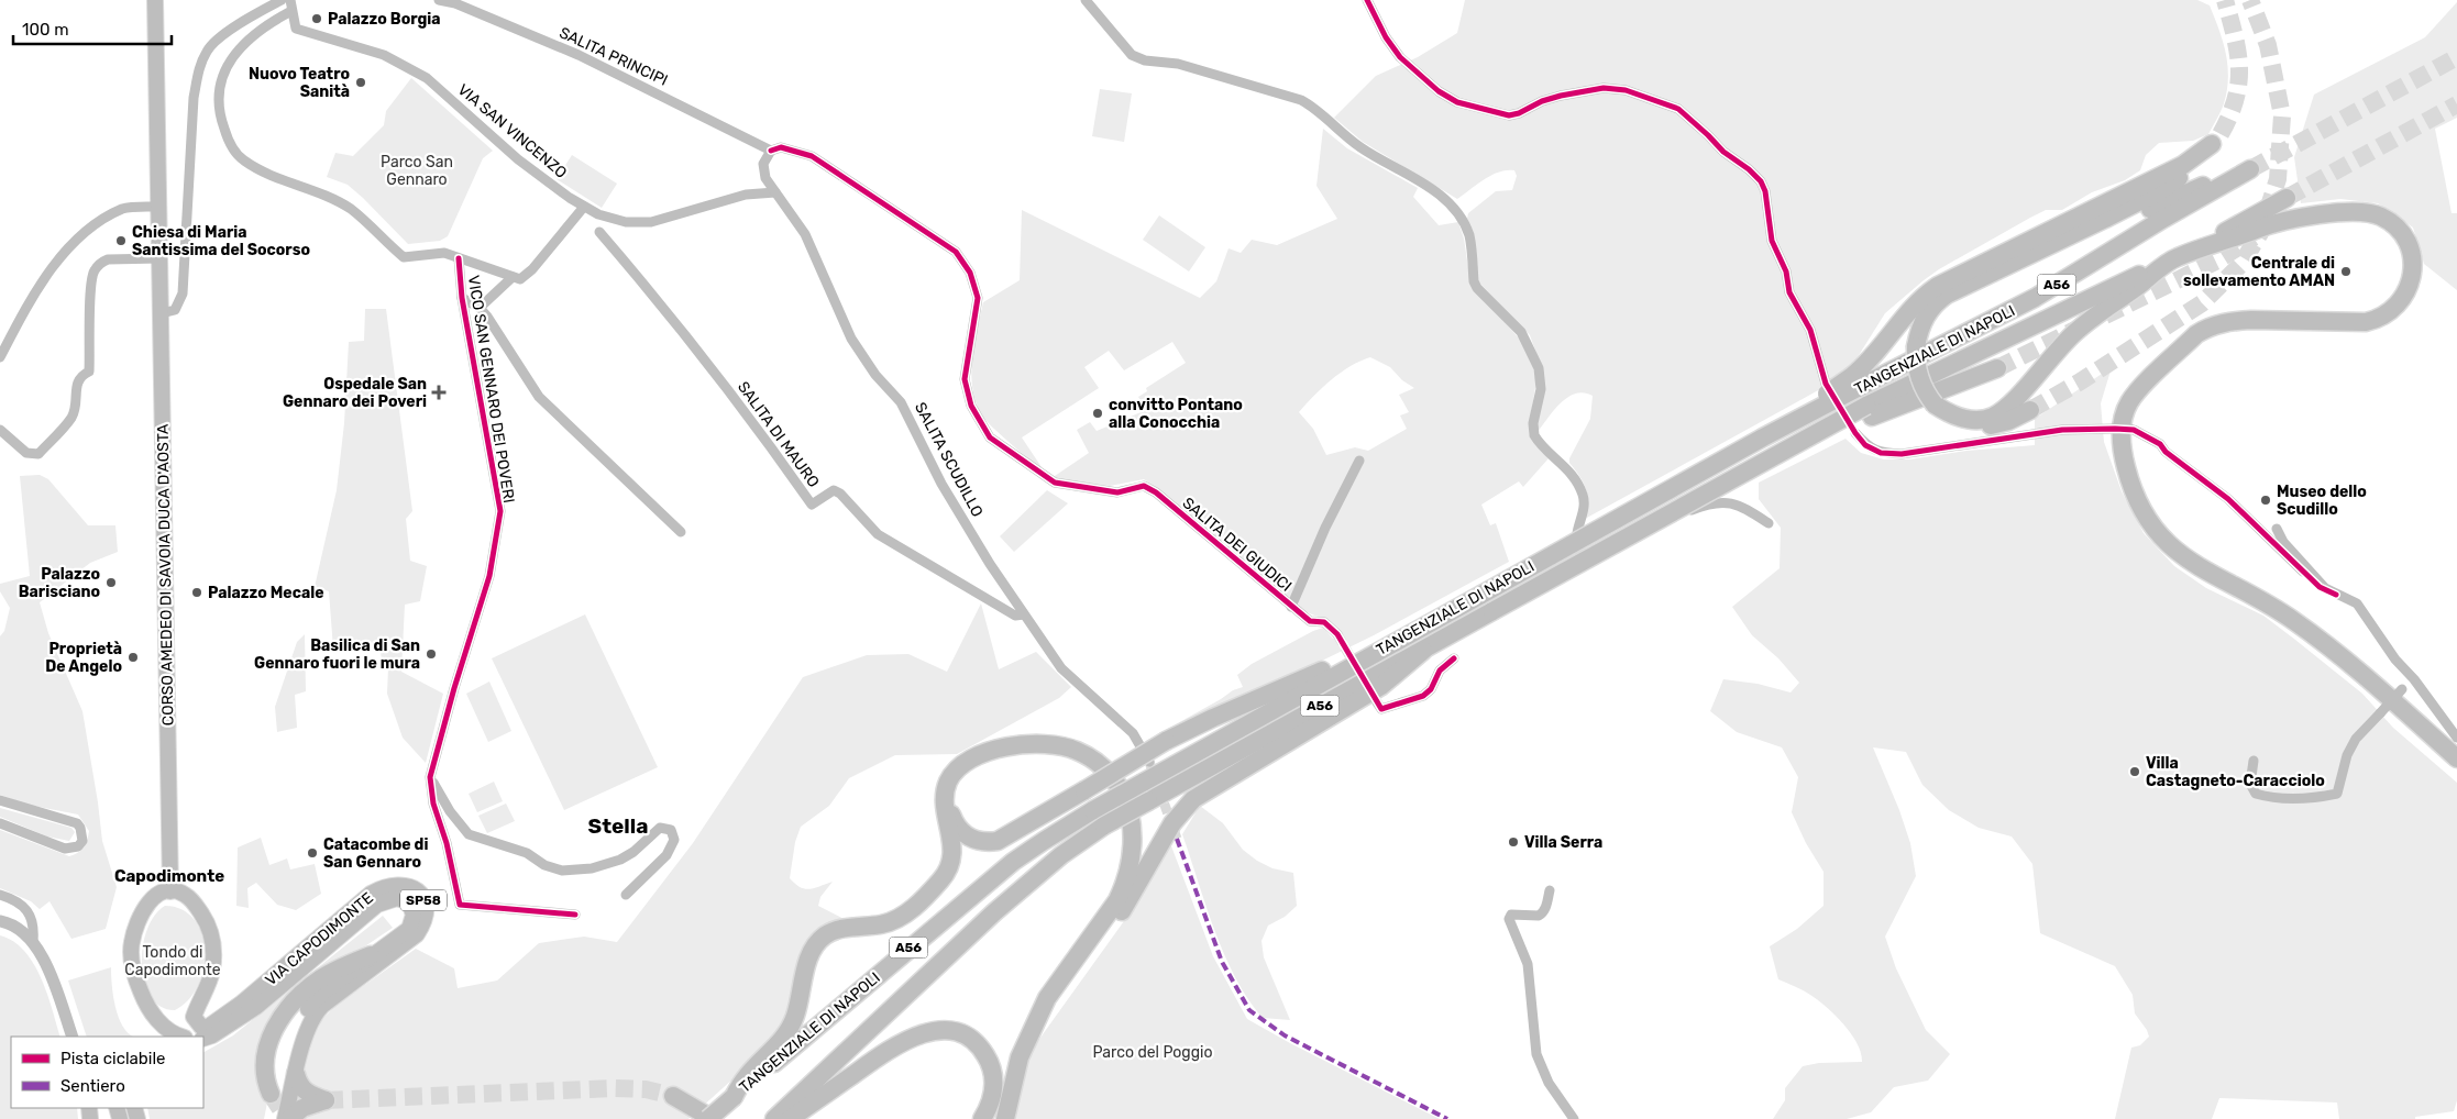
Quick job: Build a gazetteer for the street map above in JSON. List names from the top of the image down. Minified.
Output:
{"streets":{"highway":["A56","TANGENZIALE DI NAPOLI"],"main road":["CORSO AMEDEO DI SAVOIA DUCA D'AOSTA","SP58","VIA CAPODIMONTE"],"street":["SALITA PRINCIPI","VIA SAN VINCENZO","VICO SAN GENNARO DEI POVERI","SALITA DI MAURO","SALITA SCUDILLO","SALITA DEI GIUDICI"]},"crossings":[["SALITA PRINCIPI","SALITA SCUDILLO"],["SALITA PRINCIPI","SALITA DEI GIUDICI"],["VIA SAN VINCENZO","SALITA SCUDILLO"],["SALITA DI MAURO","SALITA SCUDILLO"],["SALITA SCUDILLO","SALITA DEI GIUDICI"]],"districts":["Stella","Capodimonte"],"parks":["Parco San Gennaro","Tondo di Capodimonte","Parco del Poggio"],"places":{"other":["Palazzo Borgia","Nuovo Teatro Sanità","Chiesa di Maria Santissima del Socorso","Centrale di sollevamento AMAN","convitto Pontano alla Conocchia","Museo dello Scudillo","Palazzo Barisciano","Palazzo Mecale","Basilica di San Gennaro fuori le mura","Proprietà De Angelo","Villa Castagneto-Caracciolo","Villa Serra","Catacombe di San Gennaro"],"health":["Ospedale San Gennaro dei Poveri"]},"legend":["Pista ciclabile","Sentiero"],"scale_bar":"100 m"}
